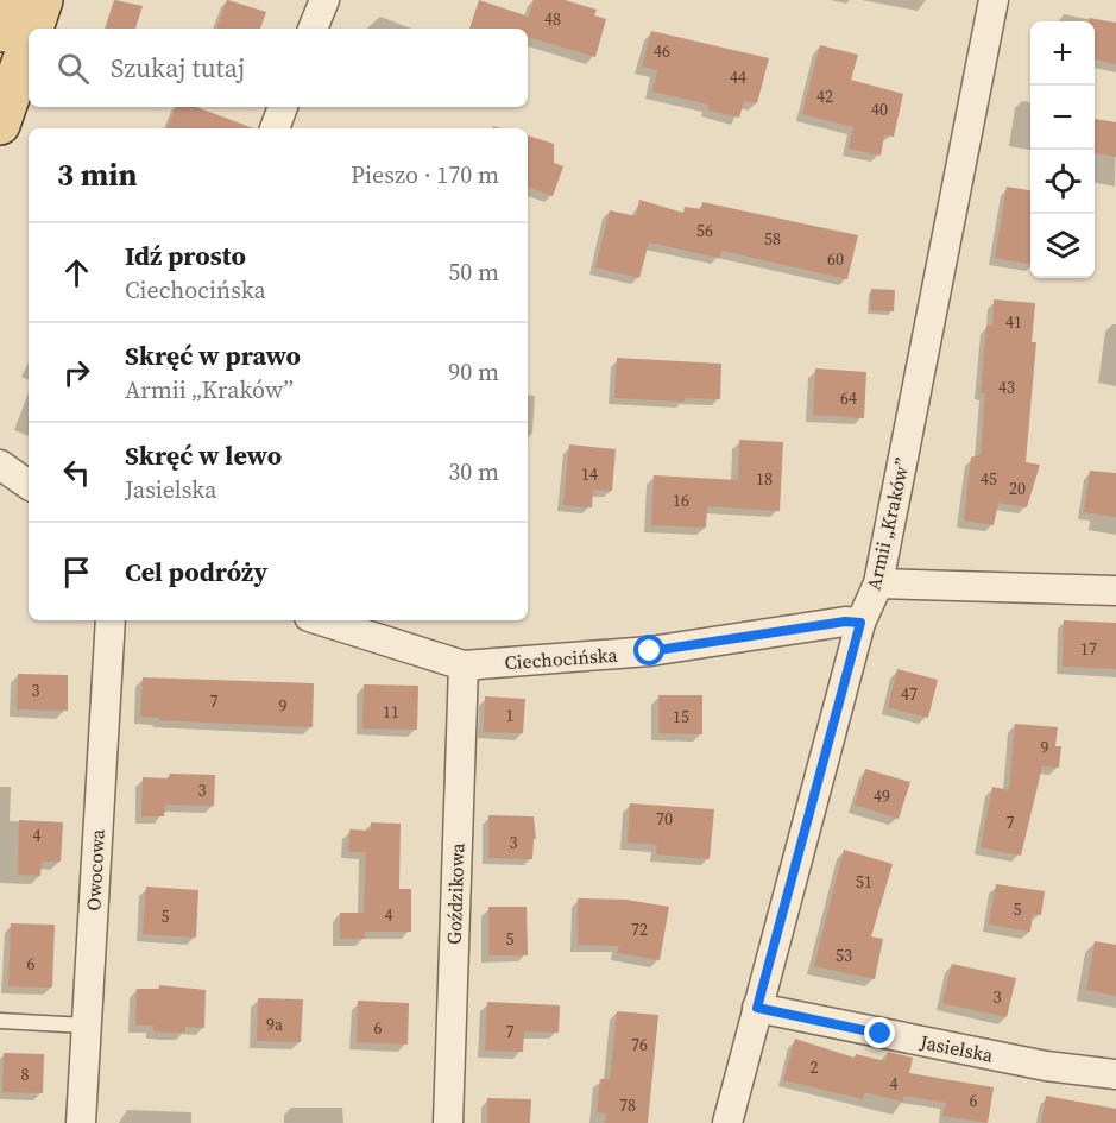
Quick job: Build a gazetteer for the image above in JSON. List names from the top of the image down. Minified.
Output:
{"streets":{"street":["Armii „Kraków”","Ciechocińska","Owocowa","Goździkowa","Jasielska"]},"crossings":[["Armii „Kraków”","Ciechocińska"],["Armii „Kraków”","Jasielska"],["Ciechocińska","Goździkowa"]],"house_numbers":["48","46","44","42","40","56","58","60","41","43","64","14","18","45","20","16","17","3","47","7","9","11","1","15","9","3","49","70","7","4","3","51","5","4","5","72","5","53","6","3","9a","6","7","76","2","8","4","6","78"],"page":{"map_buttons":["+","−"],"search":"Szukaj tutaj","heading":["3 min","Pieszo · 170 m"],"list":[["Idź prosto","Ciechocińska","50 m"],["Skręć w prawo","Armii „Kraków”","90 m"],["Skręć w lewo","Jasielska","30 m"],"Cel podróży"]}}
